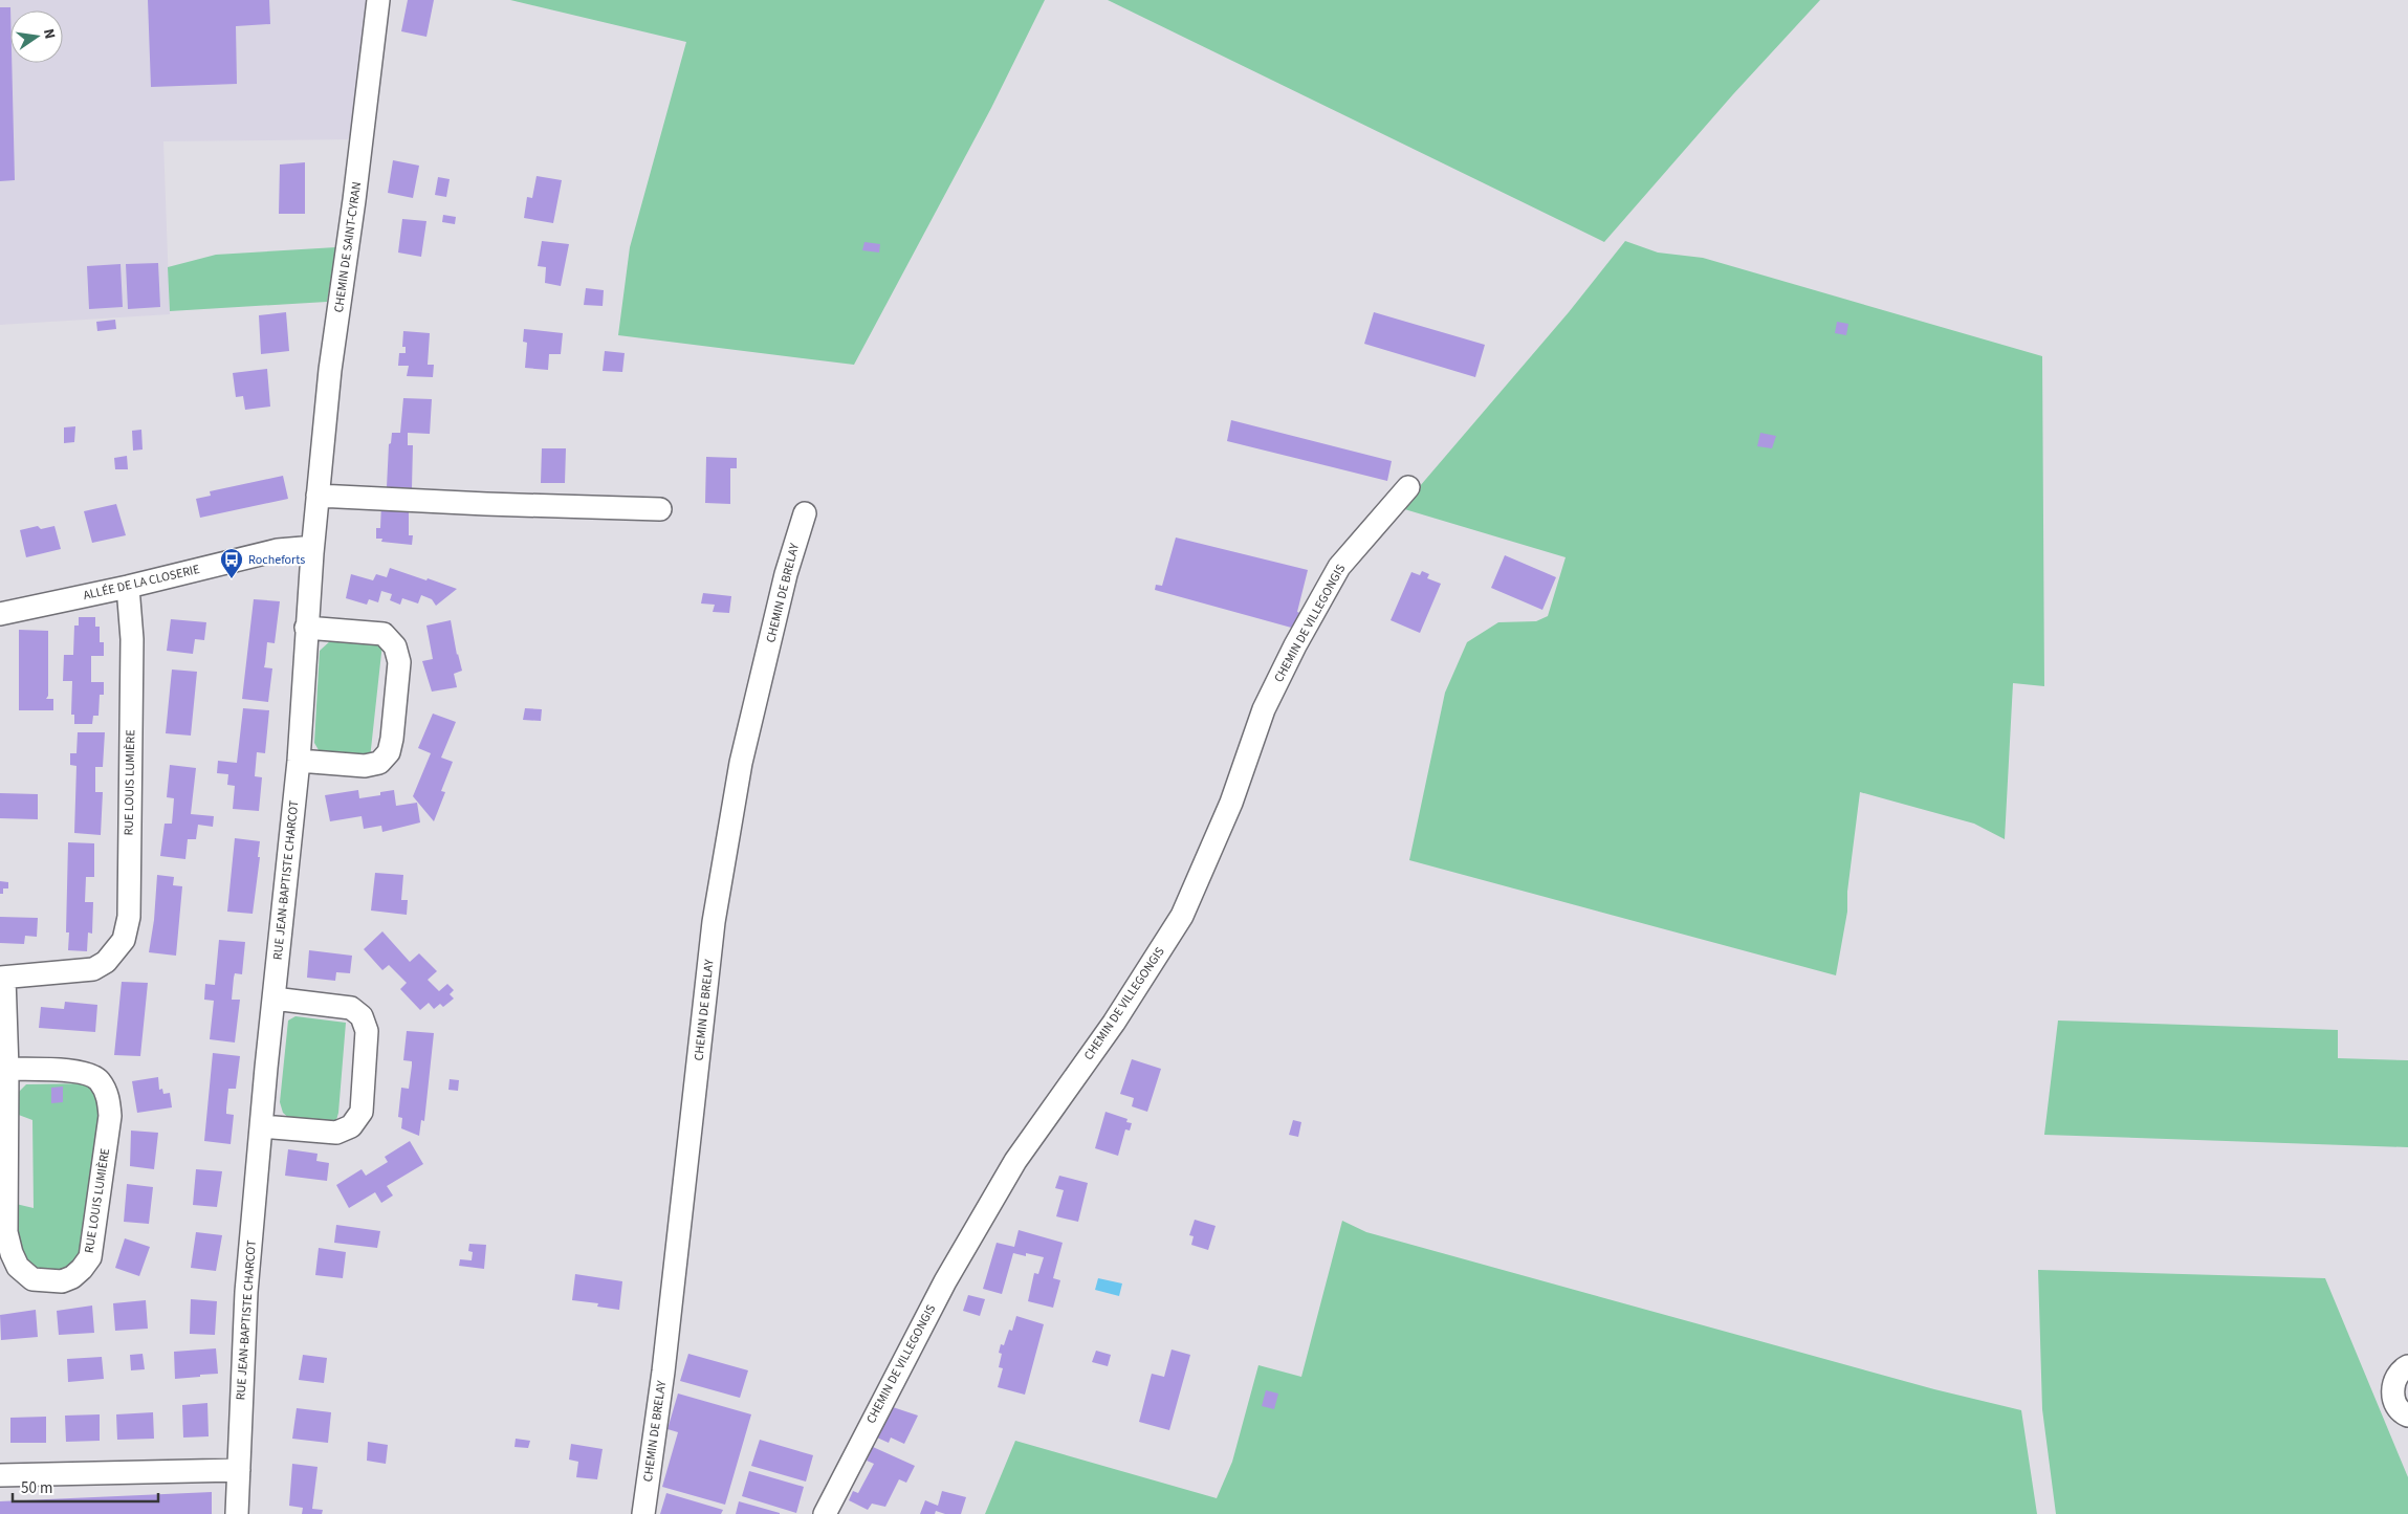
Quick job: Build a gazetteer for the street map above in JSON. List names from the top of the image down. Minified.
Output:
{"streets":{"street":["CHEMIN DE SAINT-CYRAN","ALLÉE DE LA CLOSERIE","CHEMIN DE BRELAY","CHEMIN DE VILLEGONGIS","RUE LOUIS LUMIÈRE","RUE JEAN-BAPTISTE CHARCOT"]},"crossings":[["CHEMIN DE SAINT-CYRAN","ALLÉE DE LA CLOSERIE"],["CHEMIN DE SAINT-CYRAN","RUE JEAN-BAPTISTE CHARCOT"],["ALLÉE DE LA CLOSERIE","RUE LOUIS LUMIÈRE"],["ALLÉE DE LA CLOSERIE","RUE JEAN-BAPTISTE CHARCOT"]],"places":{"bus stop":["Rocheforts"]},"scale_bar":"50 m","north":"right"}
